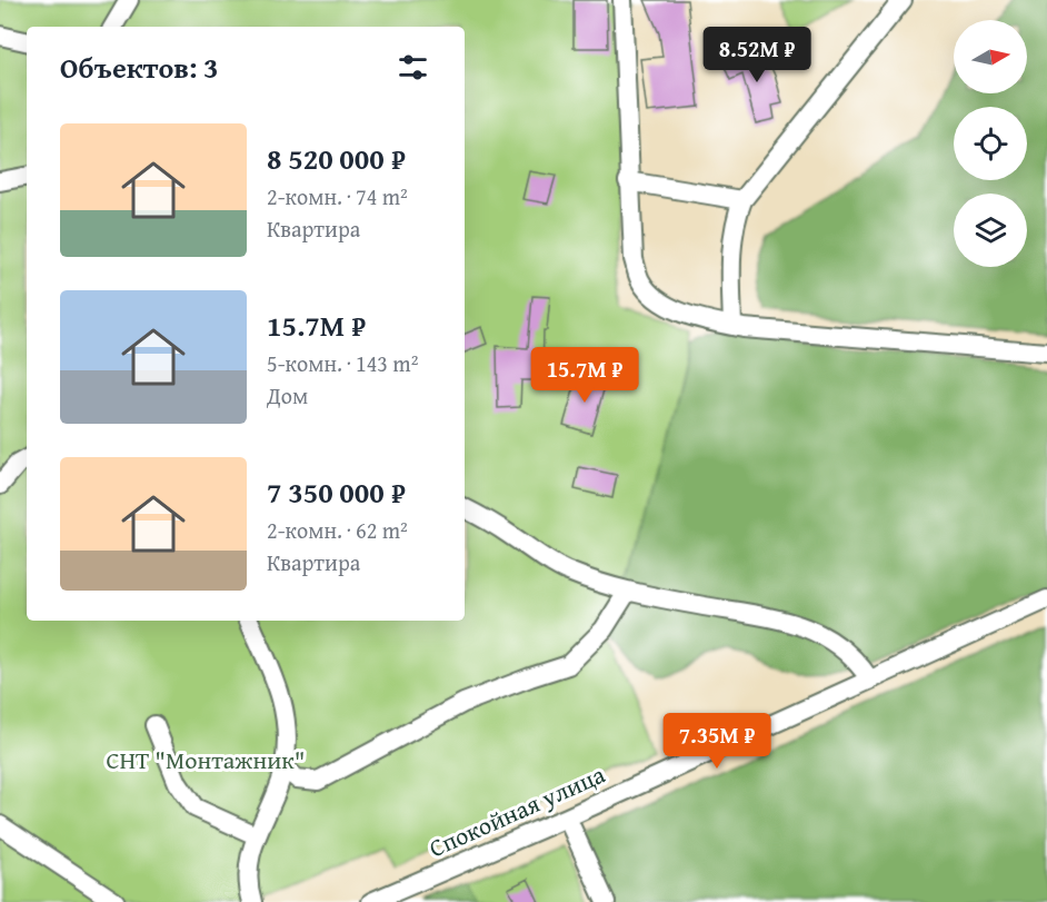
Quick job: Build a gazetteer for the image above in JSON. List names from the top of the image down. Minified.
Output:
{"streets":{"street":["Спокойная улица"]},"parks":["СНТ \"Монтажник\""],"north":"right","page":{"price":["8.52M ₽","15.7M ₽","7.35M ₽"],"heading":"Объектов: 3","list":[{"name":"8 520 000 ₽","note":"2-комн. · 74 m² · Квартира"},{"name":"15.7M ₽","note":"5-комн. · 143 m² · Дом"},{"name":"7 350 000 ₽","note":"2-комн. · 62 m² · Квартира"}]}}
